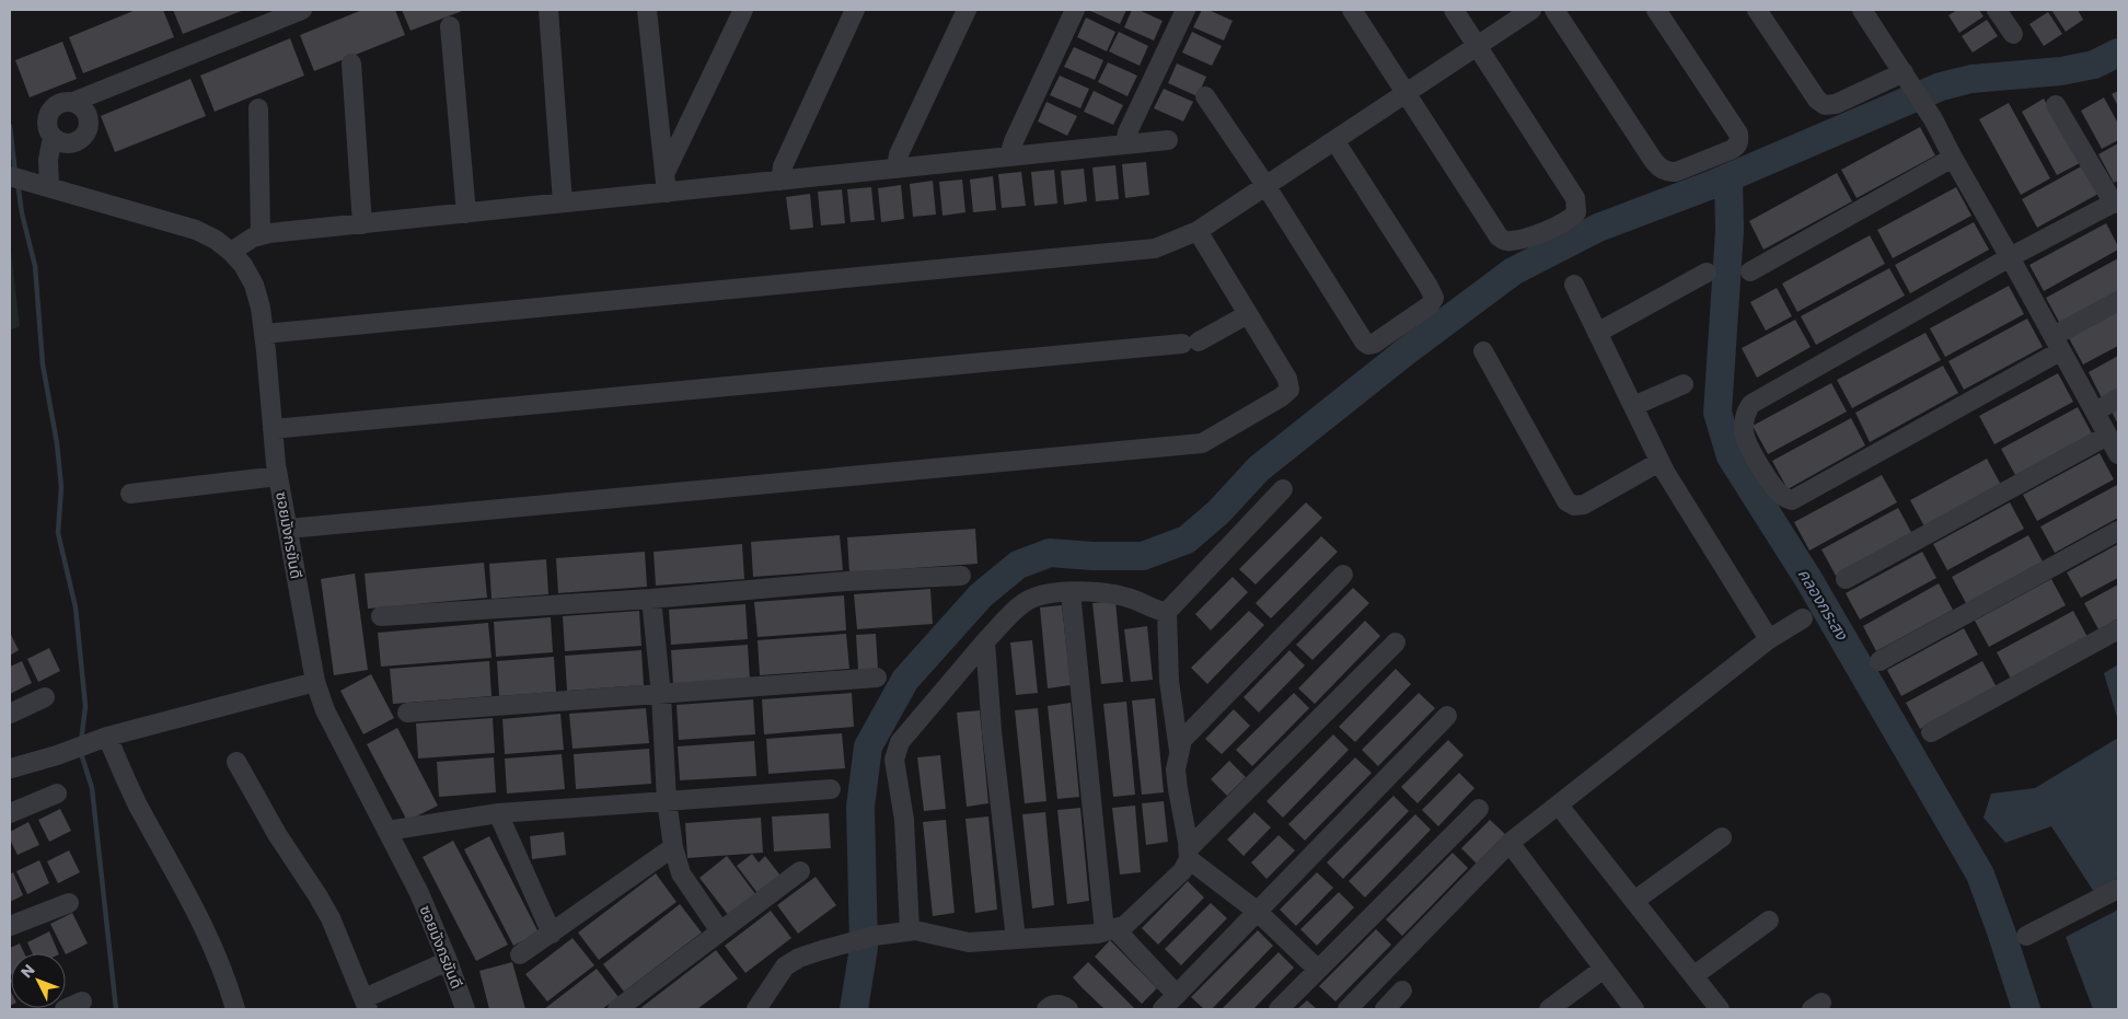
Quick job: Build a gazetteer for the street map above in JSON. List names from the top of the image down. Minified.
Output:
{"streets":{"street":["ซอยมังกรขันดี"]},"water":["คลองกระสง"],"north":"top left"}
